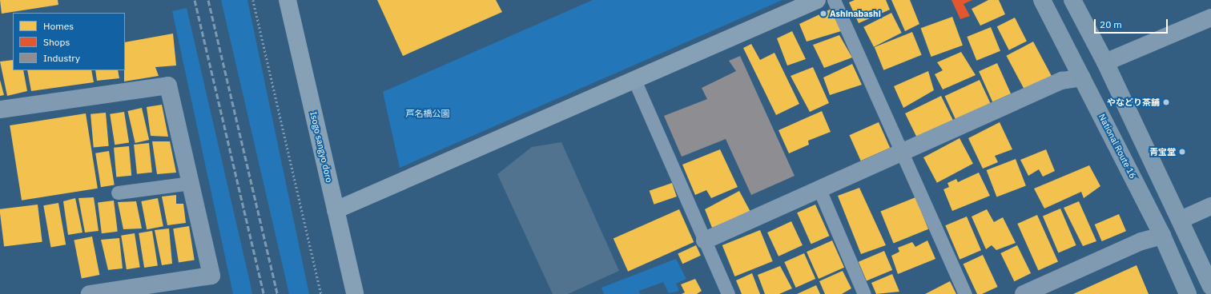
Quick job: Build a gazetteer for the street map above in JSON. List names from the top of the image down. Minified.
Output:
{"streets":{"highway":["National Route 16"],"street":["Isogo sangyo doro"]},"parks":["芦名橋公園"],"places":["Ashinabashi","やなどり茶舗","青宝堂"],"legend":["Homes","Shops","Industry"],"scale_bar":"20 m"}
